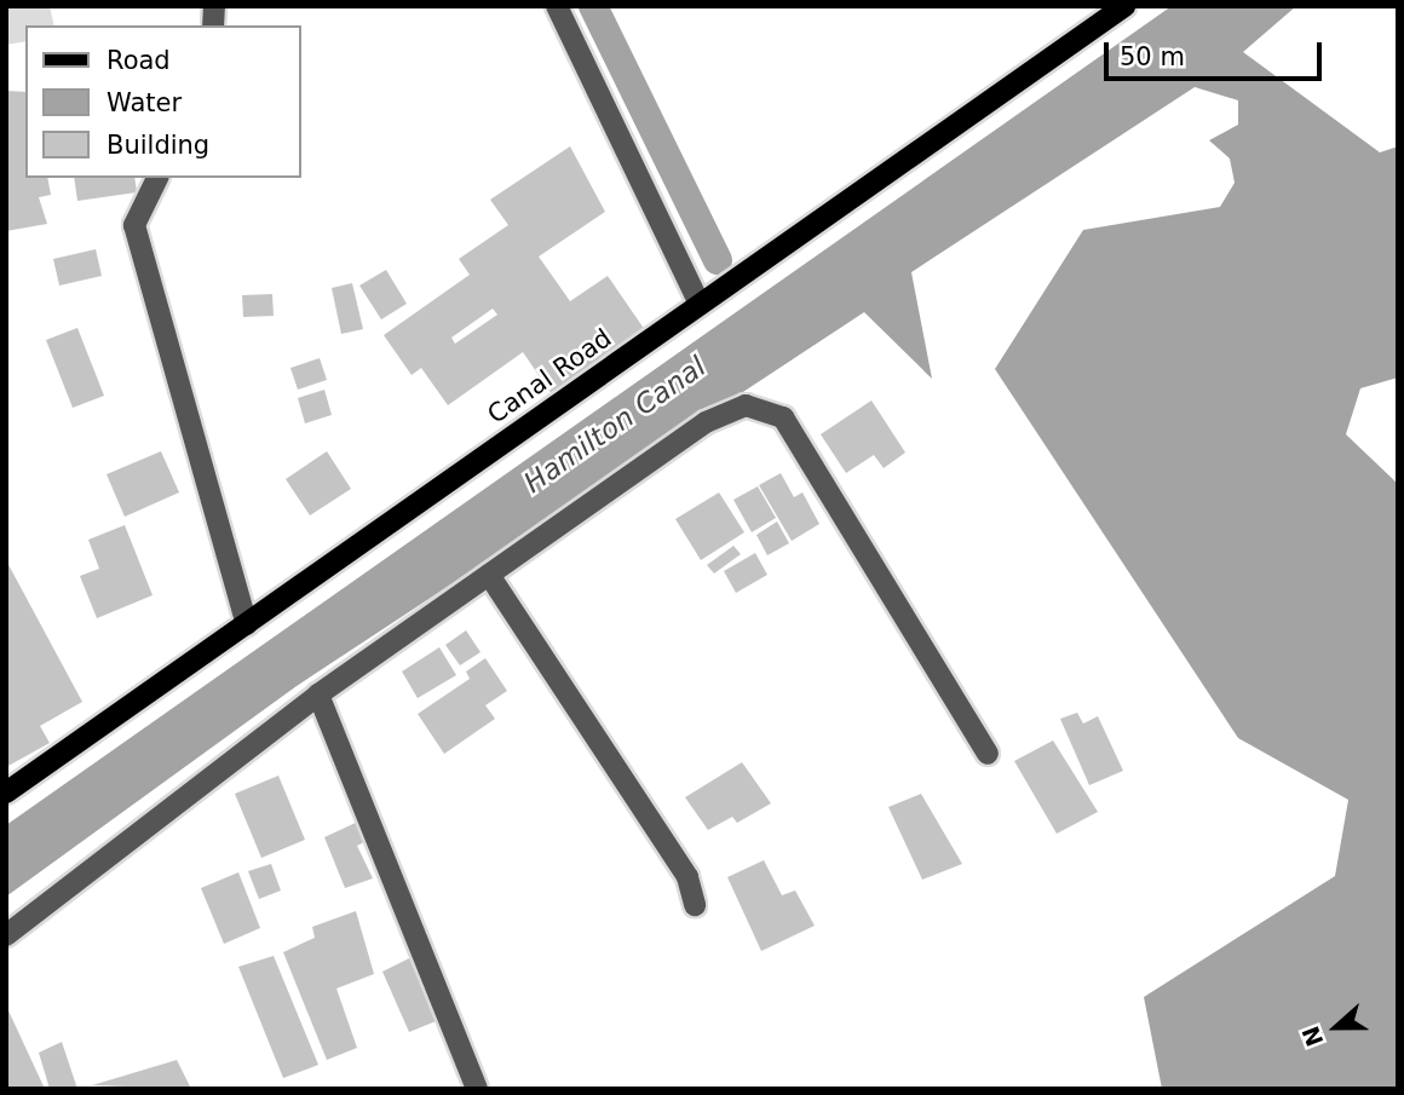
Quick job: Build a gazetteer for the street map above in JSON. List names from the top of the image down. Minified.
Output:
{"streets":{"main road":["Canal Road"]},"water":["Hamilton Canal"],"legend":["Road","Water","Building"],"scale_bar":"50 m","north":"left"}
